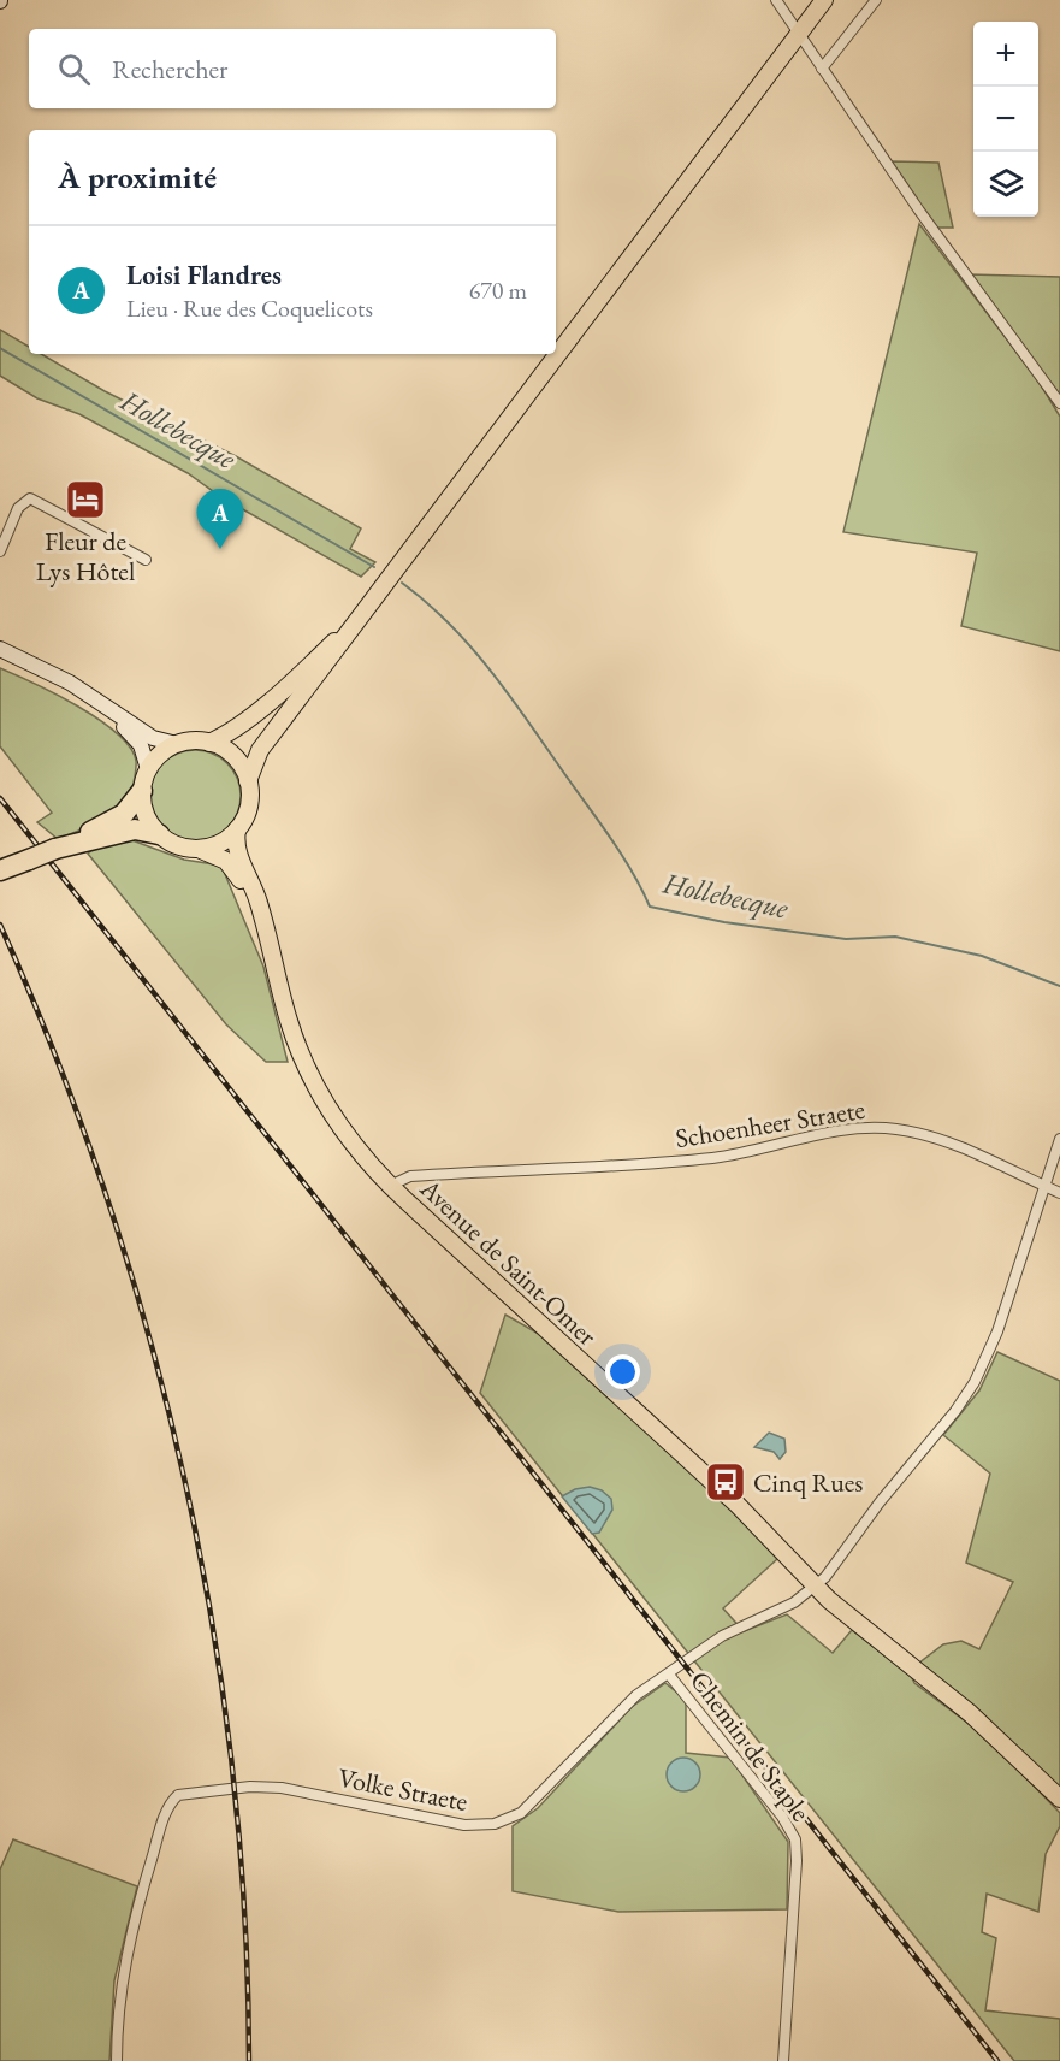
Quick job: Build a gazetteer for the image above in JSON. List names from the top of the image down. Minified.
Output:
{"streets":{"main road":["Avenue de Saint-Omer"],"street":["Schoenheer Straete","Chemin de Staple","Volke Straete"]},"crossings":[["Schoenheer Straete","Avenue de Saint-Omer"],["Schoenheer Straete","Volke Straete"],["Avenue de Saint-Omer","Volke Straete"],["Chemin de Staple","Volke Straete"]],"water":["Hollebecque"],"places":{"hotel":["Fleur de Lys Hôtel"],"bus stop":["Cinq Rues"]},"page":{"map_buttons":["+","−"],"search":"Rechercher","heading":"À proximité","list":[{"mark":"A","name":"Loisi Flandres","note":"Lieu · Rue des Coquelicots","value":"670 m"}],"pins":"A"}}
